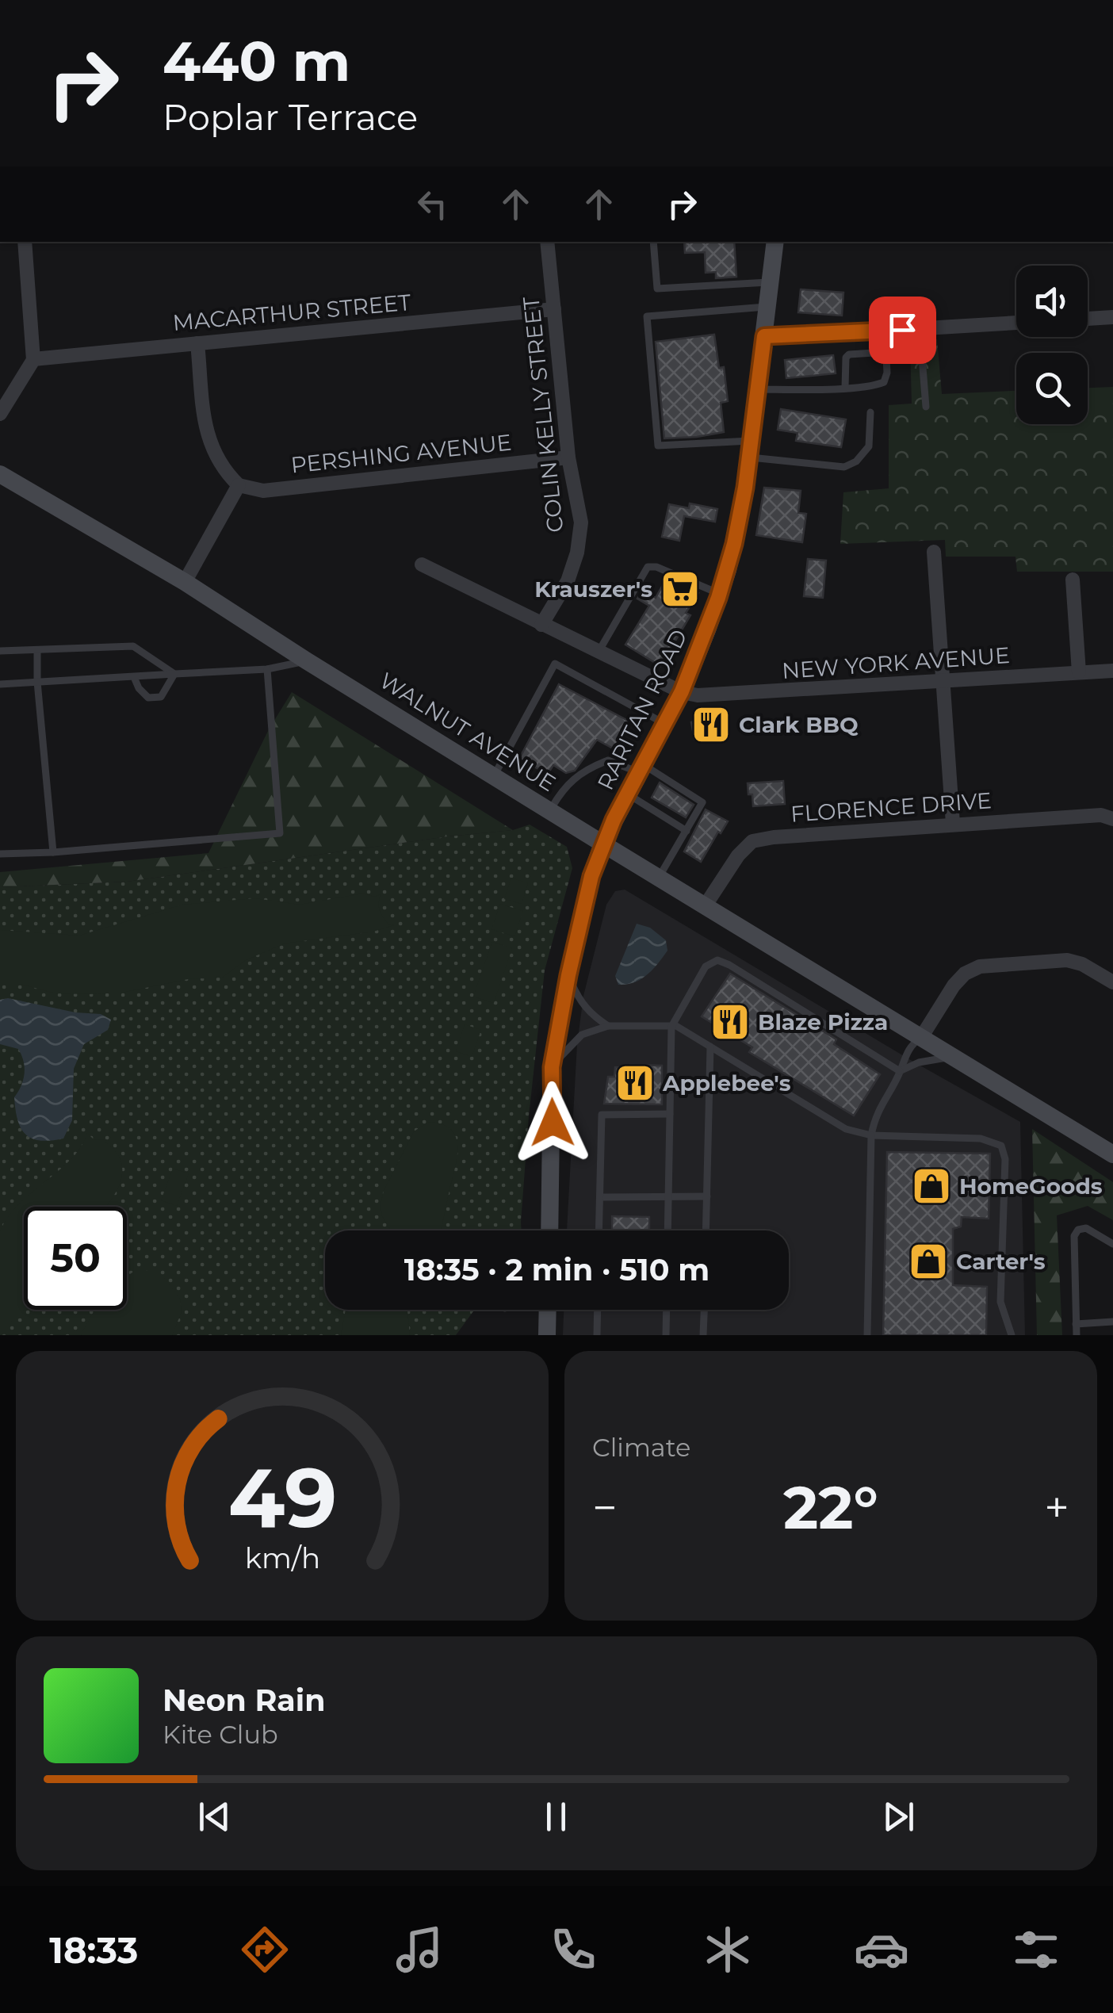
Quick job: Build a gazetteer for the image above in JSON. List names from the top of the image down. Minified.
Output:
{"streets":{"street":["MACARTHUR STREET","COLIN KELLY STREET","PERSHING AVENUE","NEW YORK AVENUE","RARITAN ROAD","WALNUT AVENUE","FLORENCE DRIVE"]},"crossings":[["MACARTHUR STREET","COLIN KELLY STREET"],["COLIN KELLY STREET","PERSHING AVENUE"],["COLIN KELLY STREET","NEW YORK AVENUE"],["NEW YORK AVENUE","RARITAN ROAD"],["RARITAN ROAD","WALNUT AVENUE"],["WALNUT AVENUE","FLORENCE DRIVE"]],"places":{"supermarket":["Krauszer's"],"restaurant":["Clark BBQ","Blaze Pizza","Applebee's"],"shop":["HomeGoods","Carter's"]},"page":{"turn":["440 m","Poplar Terrace"],"limit":"50","trip":"18:35 · 2 min · 510 m","tile":"Climate","heat":["−","22°","+"],"song":["Neon Rain","Kite Club"],"tabs":"18:33","gauge":["49","km/h"]}}
